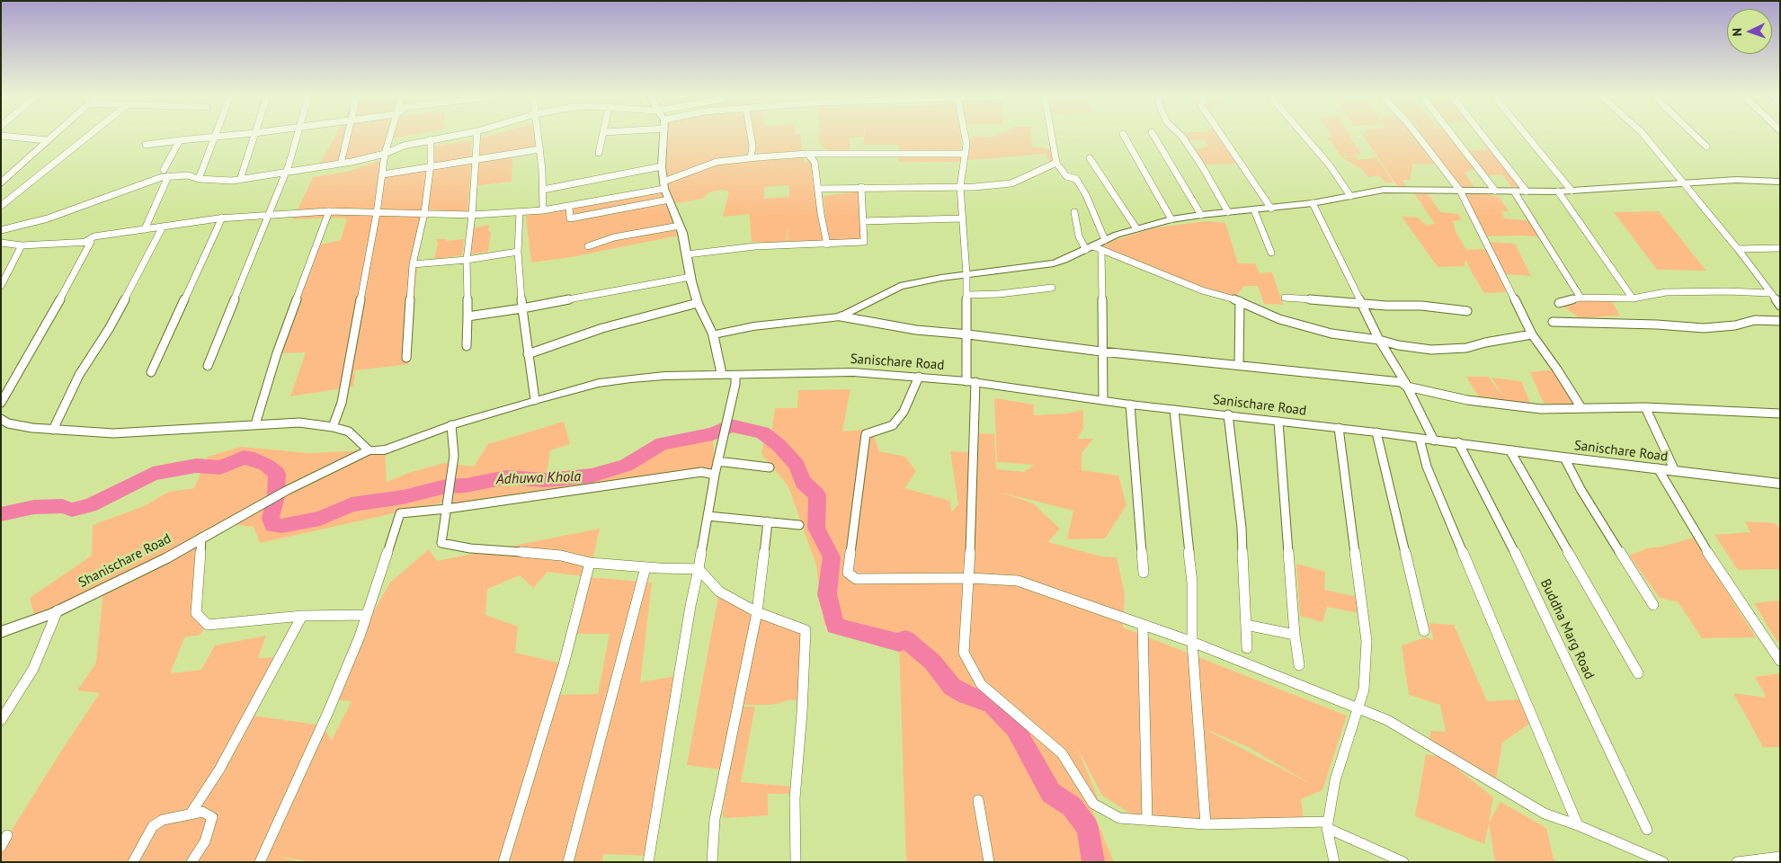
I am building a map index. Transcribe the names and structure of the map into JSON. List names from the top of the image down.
{
  "streets": {
    "street": ["Sanischare Road", "Shanischare Road", "Buddha Marg Road"]
  },
  "crossings": [
    ["Sanischare Road", "Shanischare Road"],
    ["Sanischare Road", "Buddha Marg Road"]
  ],
  "water": ["Adhuwa Khola"],
  "north": "left"
}
